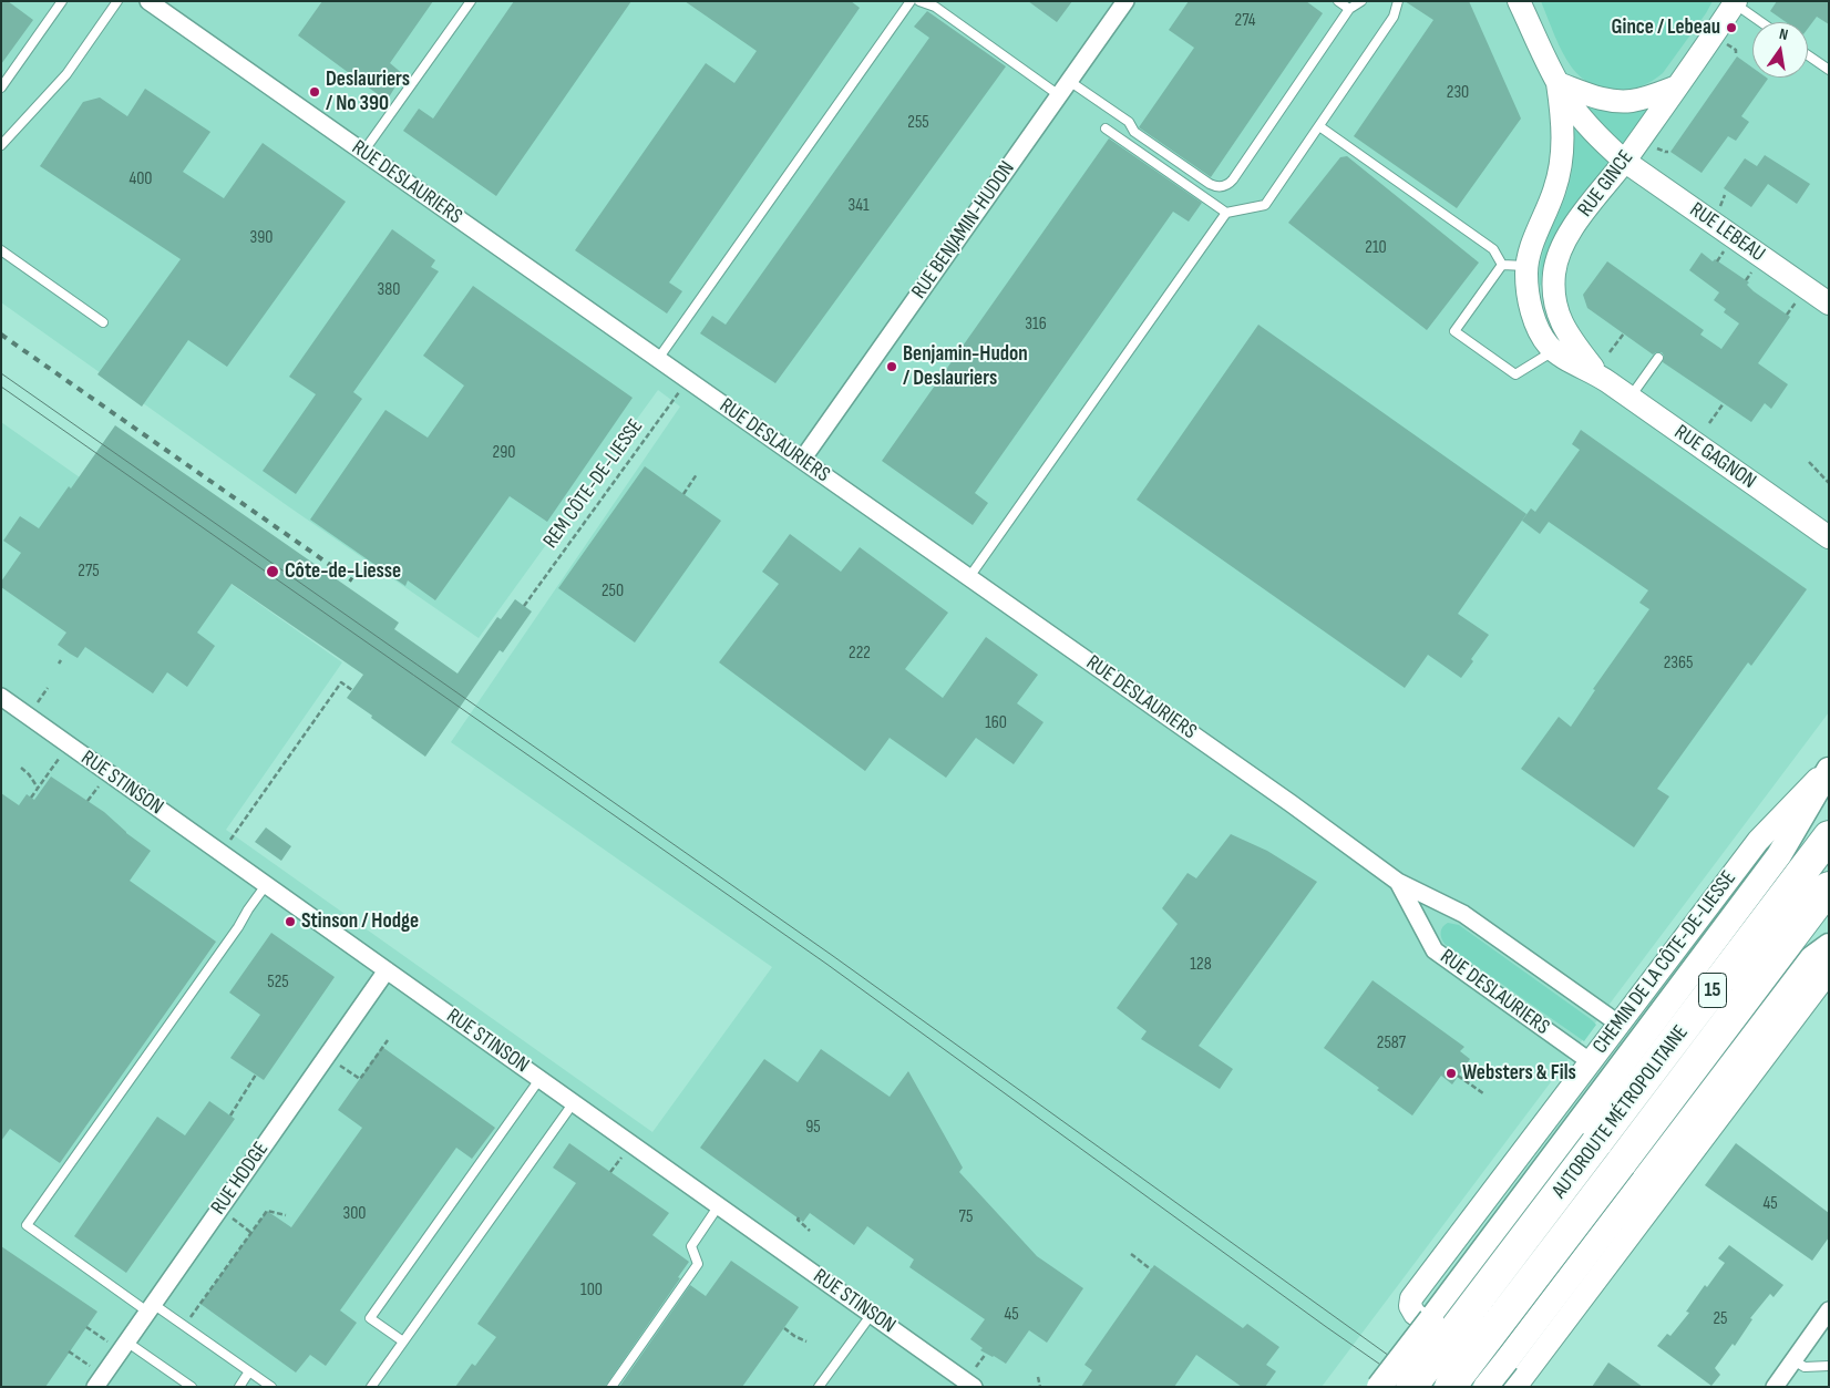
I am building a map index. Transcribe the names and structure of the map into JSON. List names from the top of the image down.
{
  "streets": {
    "highway": ["15", "AUTOROUTE MÉTROPOLITAINE"],
    "main road": ["CHEMIN DE LA CÔTE-DE-LIESSE"],
    "street": [
      "RUE DESLAURIERS",
      "RUE GINCE",
      "RUE BENJAMIN-HUDON",
      "RUE LEBEAU",
      "RUE GAGNON",
      "RUE STINSON",
      "RUE HODGE"
    ],
    "path": ["REM CÔTE-DE-LIESSE"]
  },
  "crossings": [
    ["RUE DESLAURIERS", "RUE BENJAMIN-HUDON"],
    ["RUE DESLAURIERS", "REM CÔTE-DE-LIESSE"],
    ["RUE DESLAURIERS", "CHEMIN DE LA CÔTE-DE-LIESSE"],
    ["RUE GINCE", "RUE LEBEAU"],
    ["RUE GINCE", "RUE GAGNON"],
    ["RUE STINSON", "RUE HODGE"],
    ["CHEMIN DE LA CÔTE-DE-LIESSE", "AUTOROUTE MÉTROPOLITAINE"]
  ],
  "places": [
    "Gince / Lebeau",
    "Deslauriers / No 390",
    "Benjamin-Hudon / Deslauriers",
    "Côte-de-Liesse",
    "Stinson / Hodge",
    "Websters & Fils"
  ],
  "house_numbers": [
    "274",
    "230",
    "255",
    "400",
    "341",
    "390",
    "210",
    "380",
    "316",
    "290",
    "275",
    "250",
    "222",
    "2365",
    "160",
    "128",
    "525",
    "2587",
    "95",
    "45",
    "300",
    "75",
    "100",
    "45",
    "25"
  ],
  "north": "top"
}
